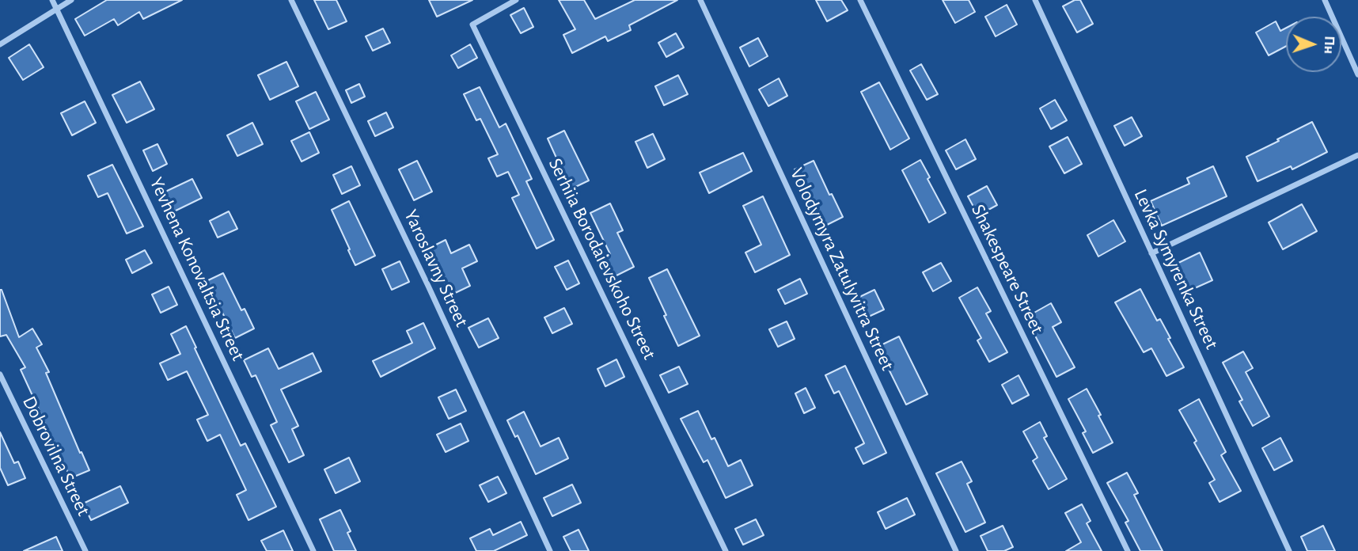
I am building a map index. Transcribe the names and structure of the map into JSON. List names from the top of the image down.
{
  "streets": {
    "street": [
      "Serhiia Borodaievskoho Street",
      "Yaroslavny Street",
      "Yevhena Konovaltsia Street",
      "Volodymyra Zatulyvitra Street",
      "Shakespeare Street",
      "Levka Symyrenka Street",
      "Dobrovilna Street"
    ]
  },
  "north": "right"
}
